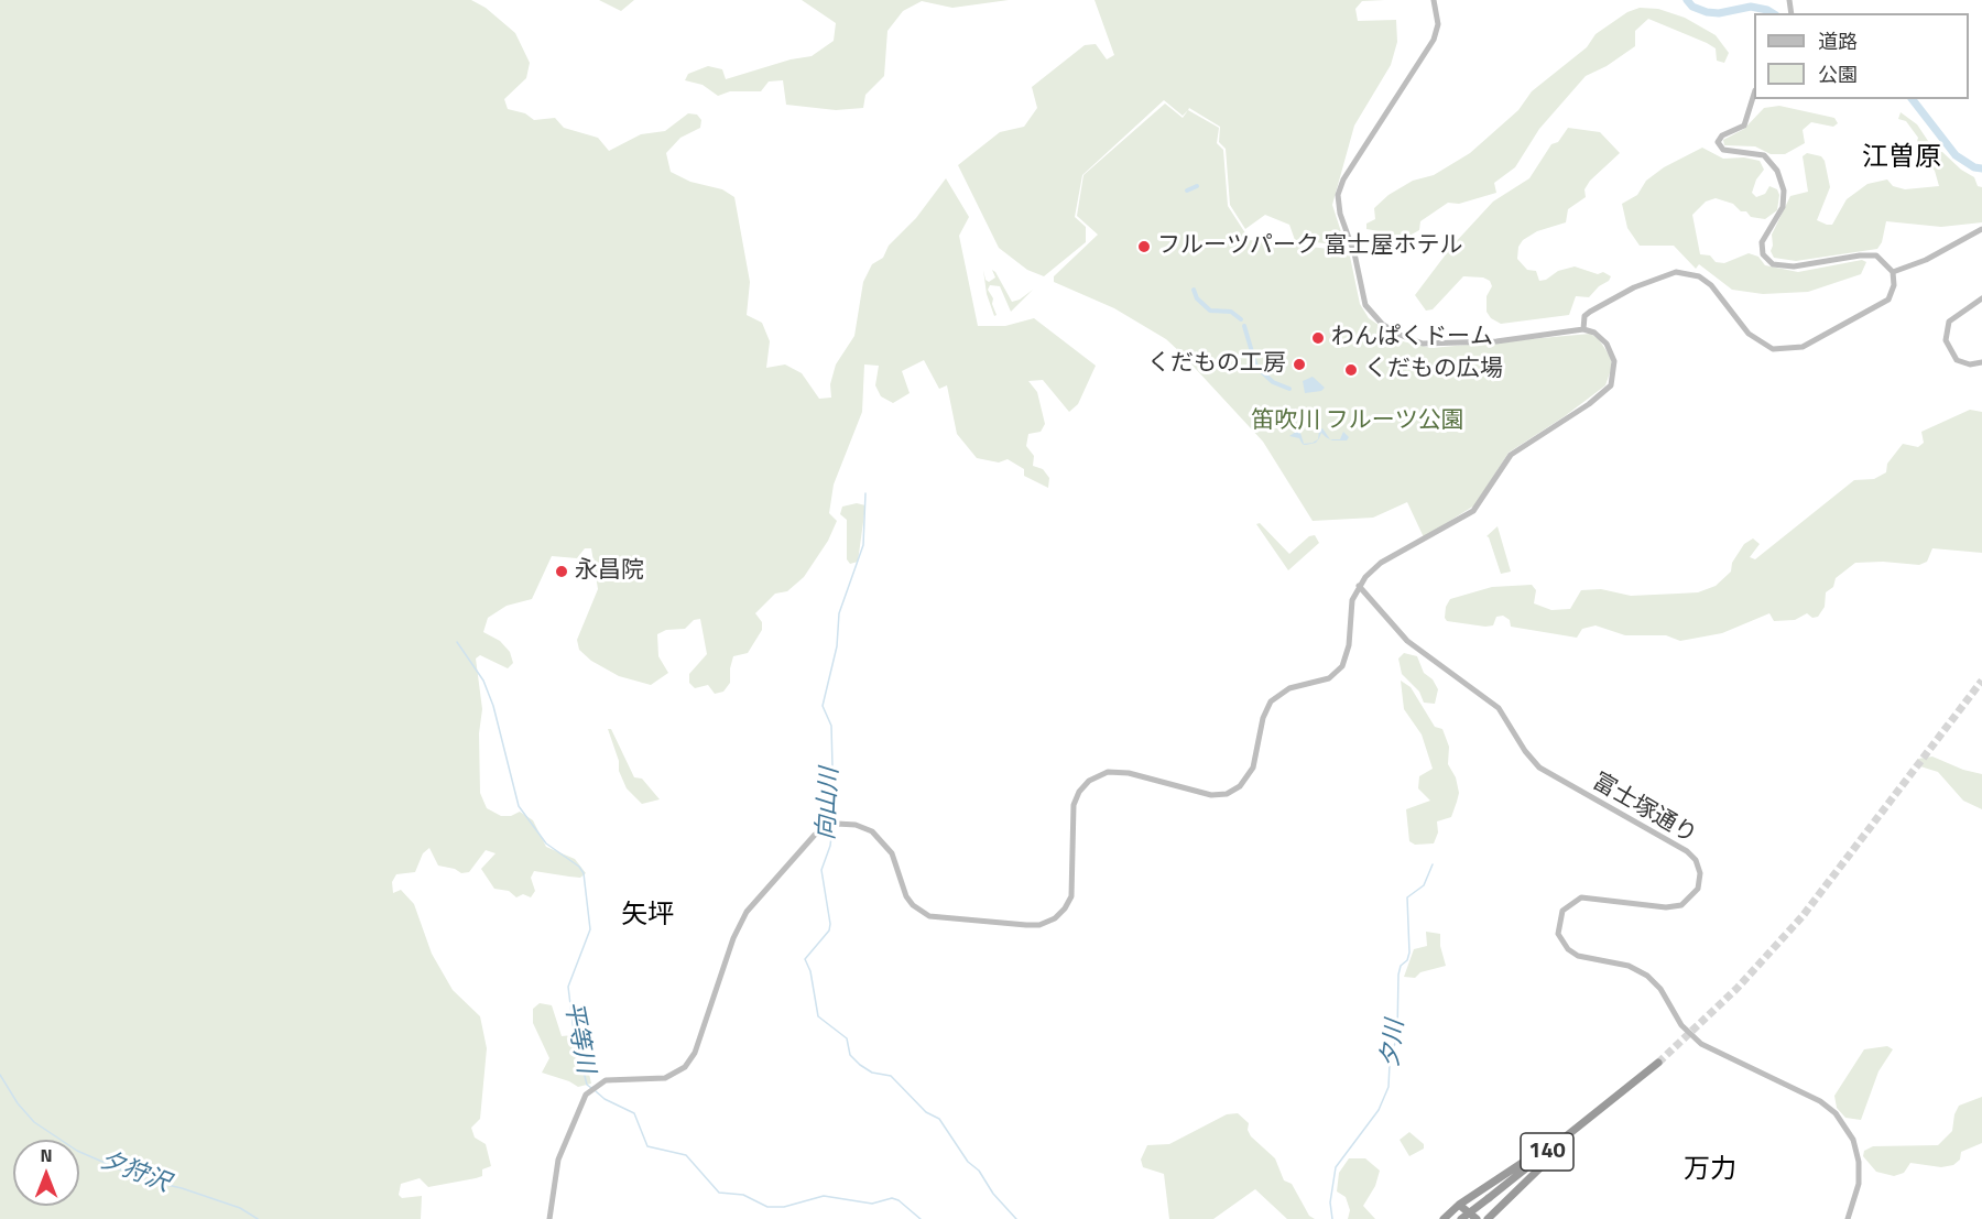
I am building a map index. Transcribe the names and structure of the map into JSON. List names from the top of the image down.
{
  "streets": {
    "highway": ["140"],
    "street": ["富士塚通り"]
  },
  "districts": ["江曽原", "矢坪", "万力"],
  "water": [
    "向山川",
    "平等川",
    "夕川",
    "夕狩沢"
  ],
  "parks": ["笛吹川 フルーツ公園"],
  "places": [
    "フルーツパーク 富士屋ホテル",
    "わんぱくドーム",
    "くだもの工房",
    "くだもの広場",
    "永昌院"
  ],
  "legend": ["道路", "公園"],
  "north": "top"
}
